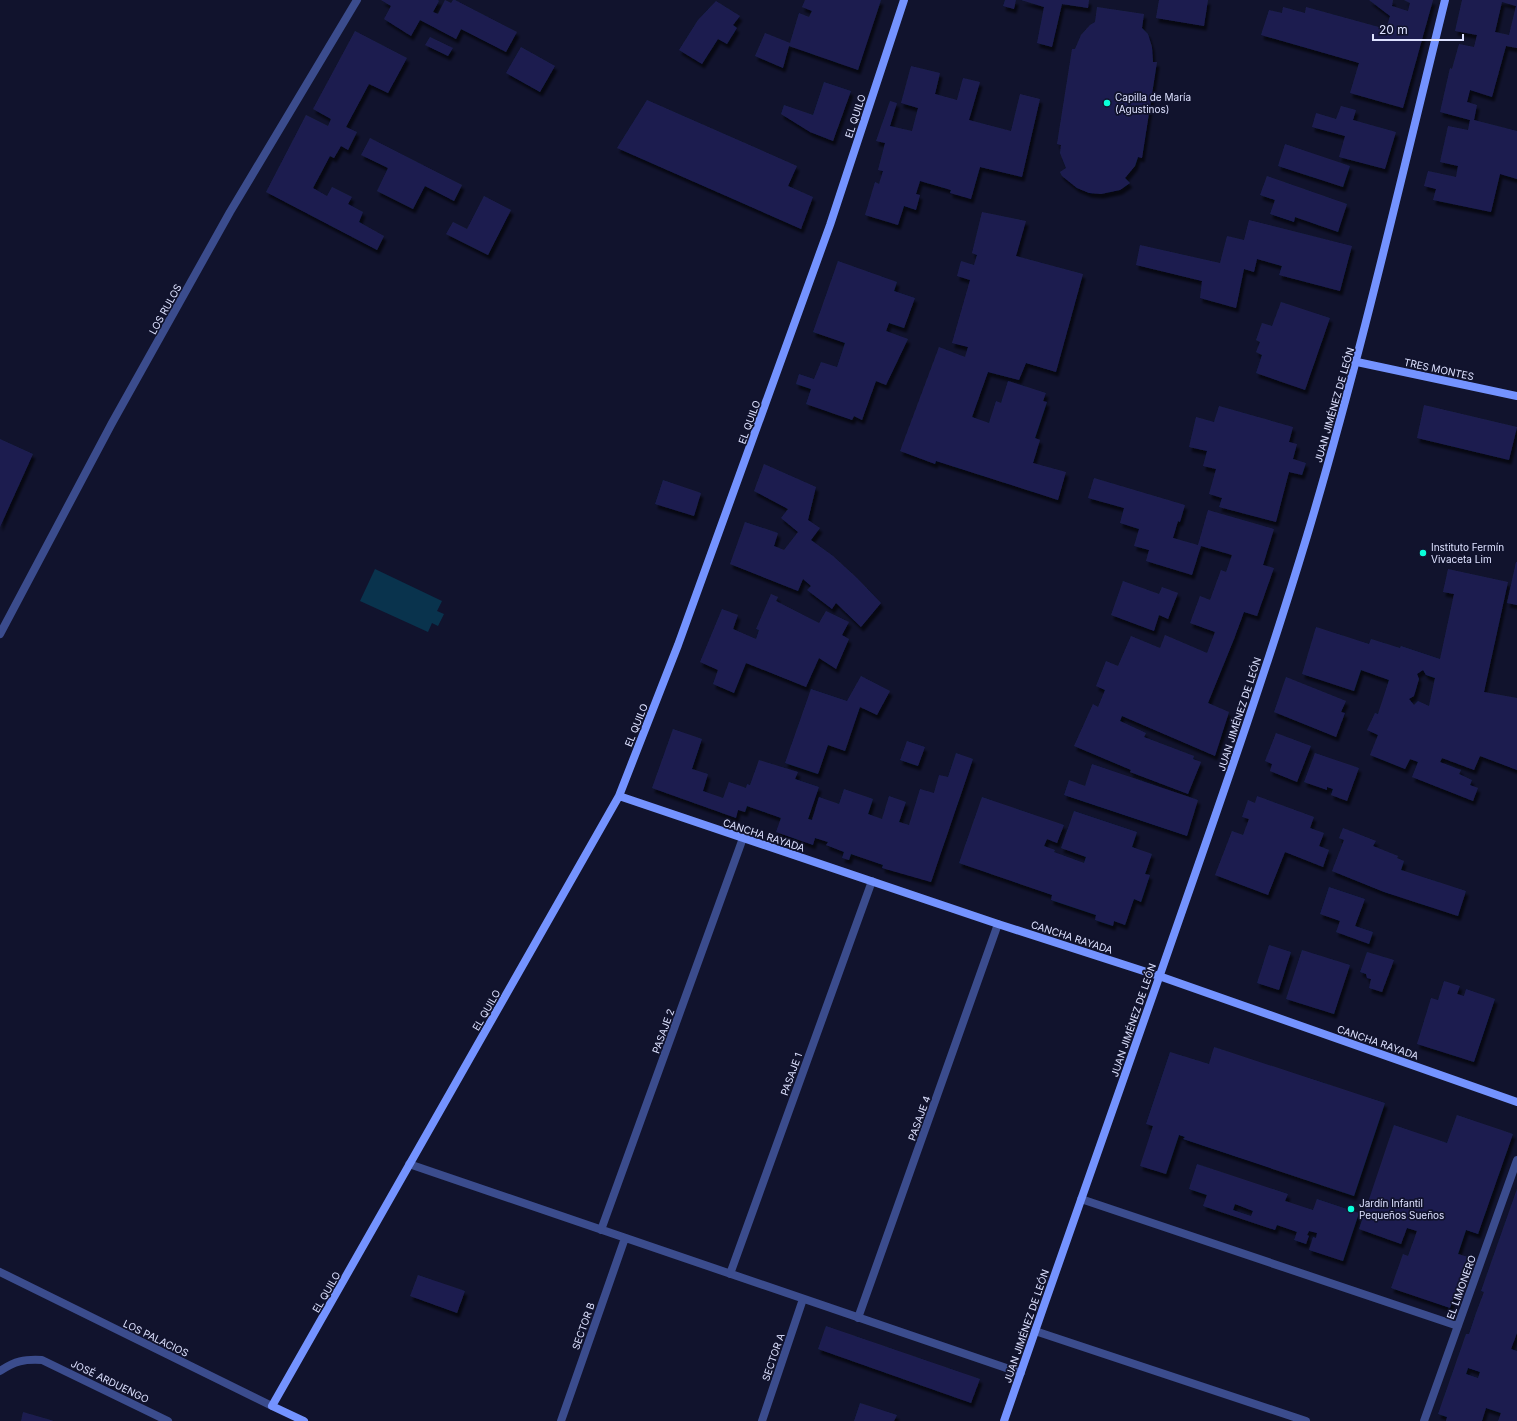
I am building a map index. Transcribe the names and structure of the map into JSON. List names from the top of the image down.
{
  "streets": {
    "street": [
      "EL QUILO",
      "LOS RULOS",
      "TRES MONTES",
      "JUAN JIMÉNEZ DE LEÓN",
      "CANCHA RAYADA",
      "PASAJE 2",
      "PASAJE 1",
      "PASAJE 4",
      "EL LIMONERO",
      "SECTOR B",
      "LOS PALACIOS",
      "SECTOR A",
      "JOSÉ ARDUENGO"
    ]
  },
  "crossings": [
    ["EL QUILO", "CANCHA RAYADA"],
    ["EL QUILO", "LOS PALACIOS"],
    ["TRES MONTES", "JUAN JIMÉNEZ DE LEÓN"],
    ["JUAN JIMÉNEZ DE LEÓN", "CANCHA RAYADA"],
    ["CANCHA RAYADA", "PASAJE 2"],
    ["CANCHA RAYADA", "PASAJE 1"],
    ["CANCHA RAYADA", "PASAJE 4"]
  ],
  "places": ["Capilla de María (Agustinos)", "Instituto Fermín Vivaceta Lim", "Jardín Infantil Pequeños Sueños"],
  "scale_bar": "20 m"
}
